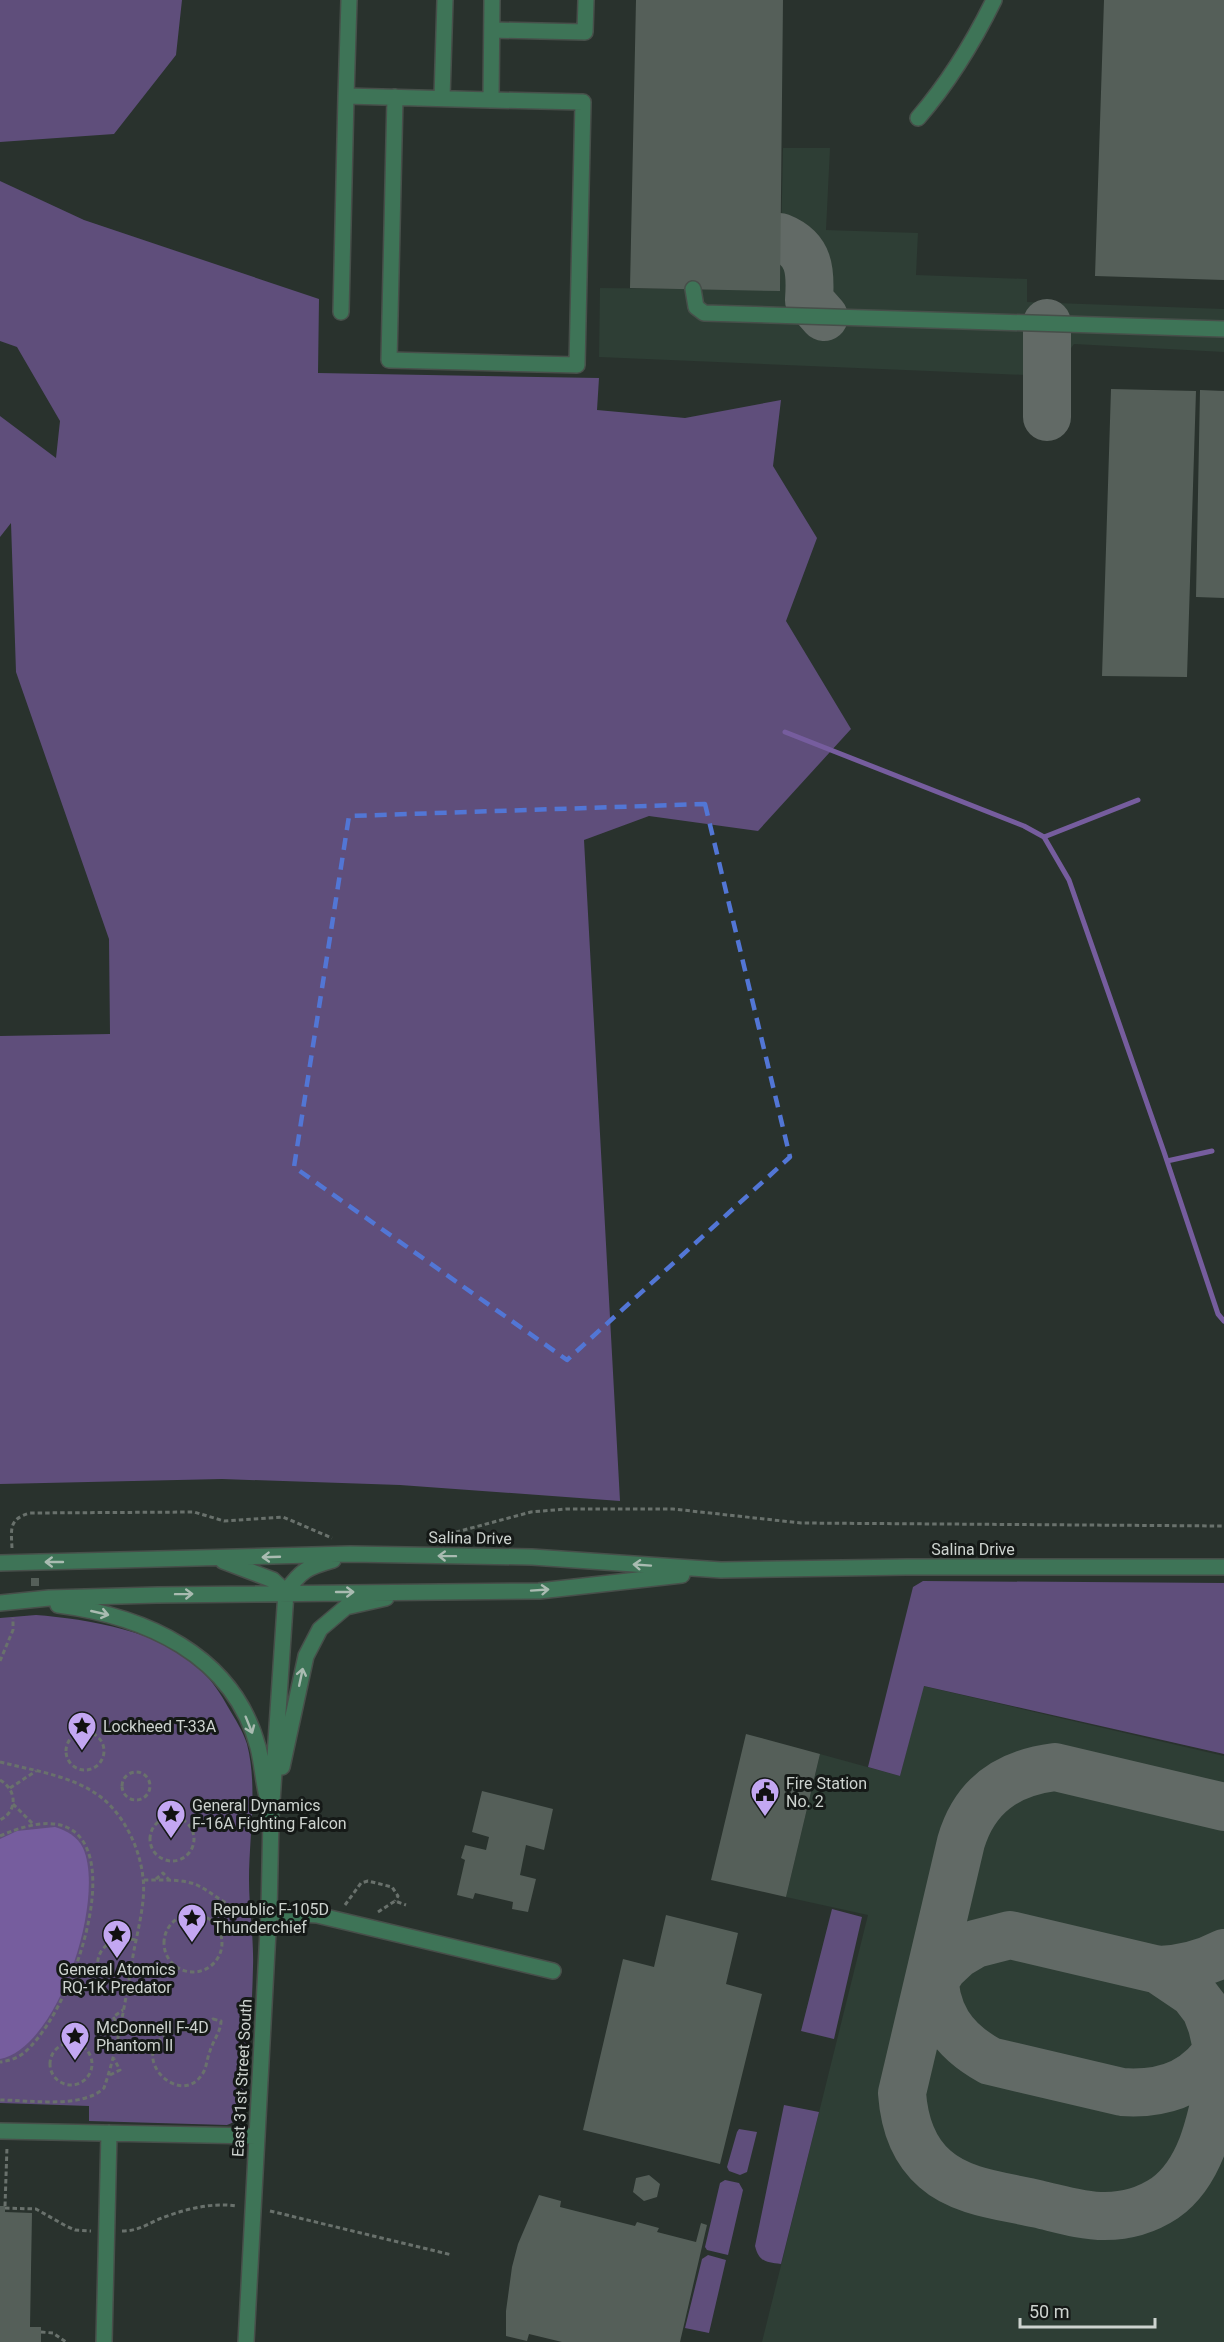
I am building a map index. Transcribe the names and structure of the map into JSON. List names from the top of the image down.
{
  "streets": {
    "street": ["Salina Drive", "East 31st Street South"]
  },
  "crossings": [
    ["Salina Drive", "East 31st Street South"]
  ],
  "places": {
    "place": [
      "Lockheed T-33A",
      "General Dynamics F-16A Fighting Falcon",
      "Republic F-105D Thunderchief",
      "General Atomics RQ-1K Predator",
      "McDonnell F-4D Phantom II"
    ],
    "public building": ["Fire Station No. 2"]
  },
  "scale_bar": "50 m"
}
